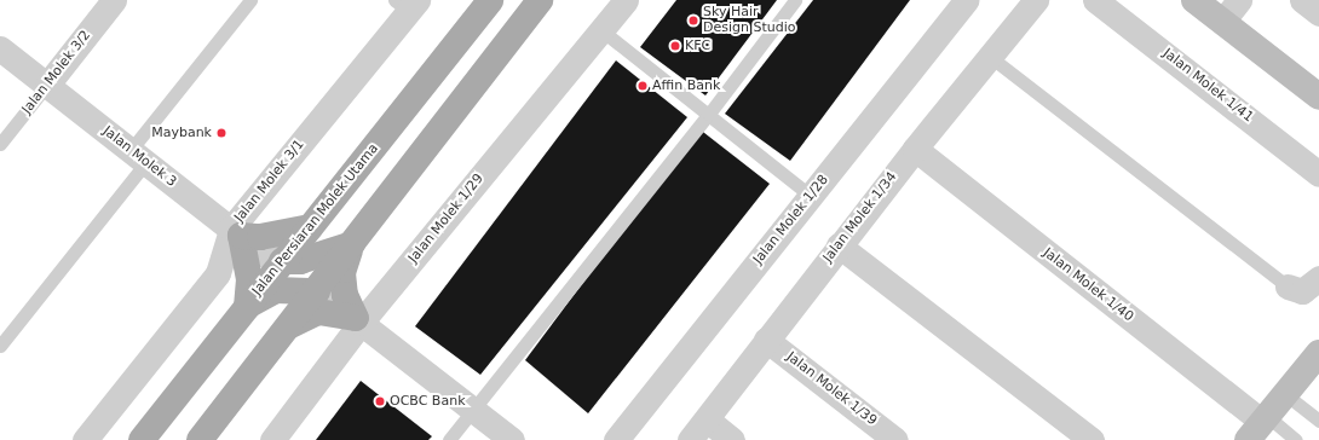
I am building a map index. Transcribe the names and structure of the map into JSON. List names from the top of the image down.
{
  "streets": {
    "main road": ["Jalan Persiaran Molek Utama"],
    "street": [
      "Jalan Molek 3/2",
      "Jalan Molek 1/41",
      "Jalan Molek 3",
      "Jalan Molek 3/1",
      "Jalan Molek 1/34",
      "Jalan Molek 1/29",
      "Jalan Molek 1/28",
      "Jalan Molek 1/40",
      "Jalan Molek 1/39"
    ]
  },
  "crossings": [
    ["Jalan Molek 3/2", "Jalan Molek 3"],
    ["Jalan Molek 3", "Jalan Molek 3/1"],
    ["Jalan Molek 3", "Jalan Persiaran Molek Utama"],
    ["Jalan Molek 1/34", "Jalan Molek 1/40"],
    ["Jalan Molek 1/34", "Jalan Molek 1/39"]
  ],
  "places": [
    "Sky Hair Design Studio",
    "KFC",
    "Affin Bank",
    "Maybank",
    "OCBC Bank"
  ]
}
